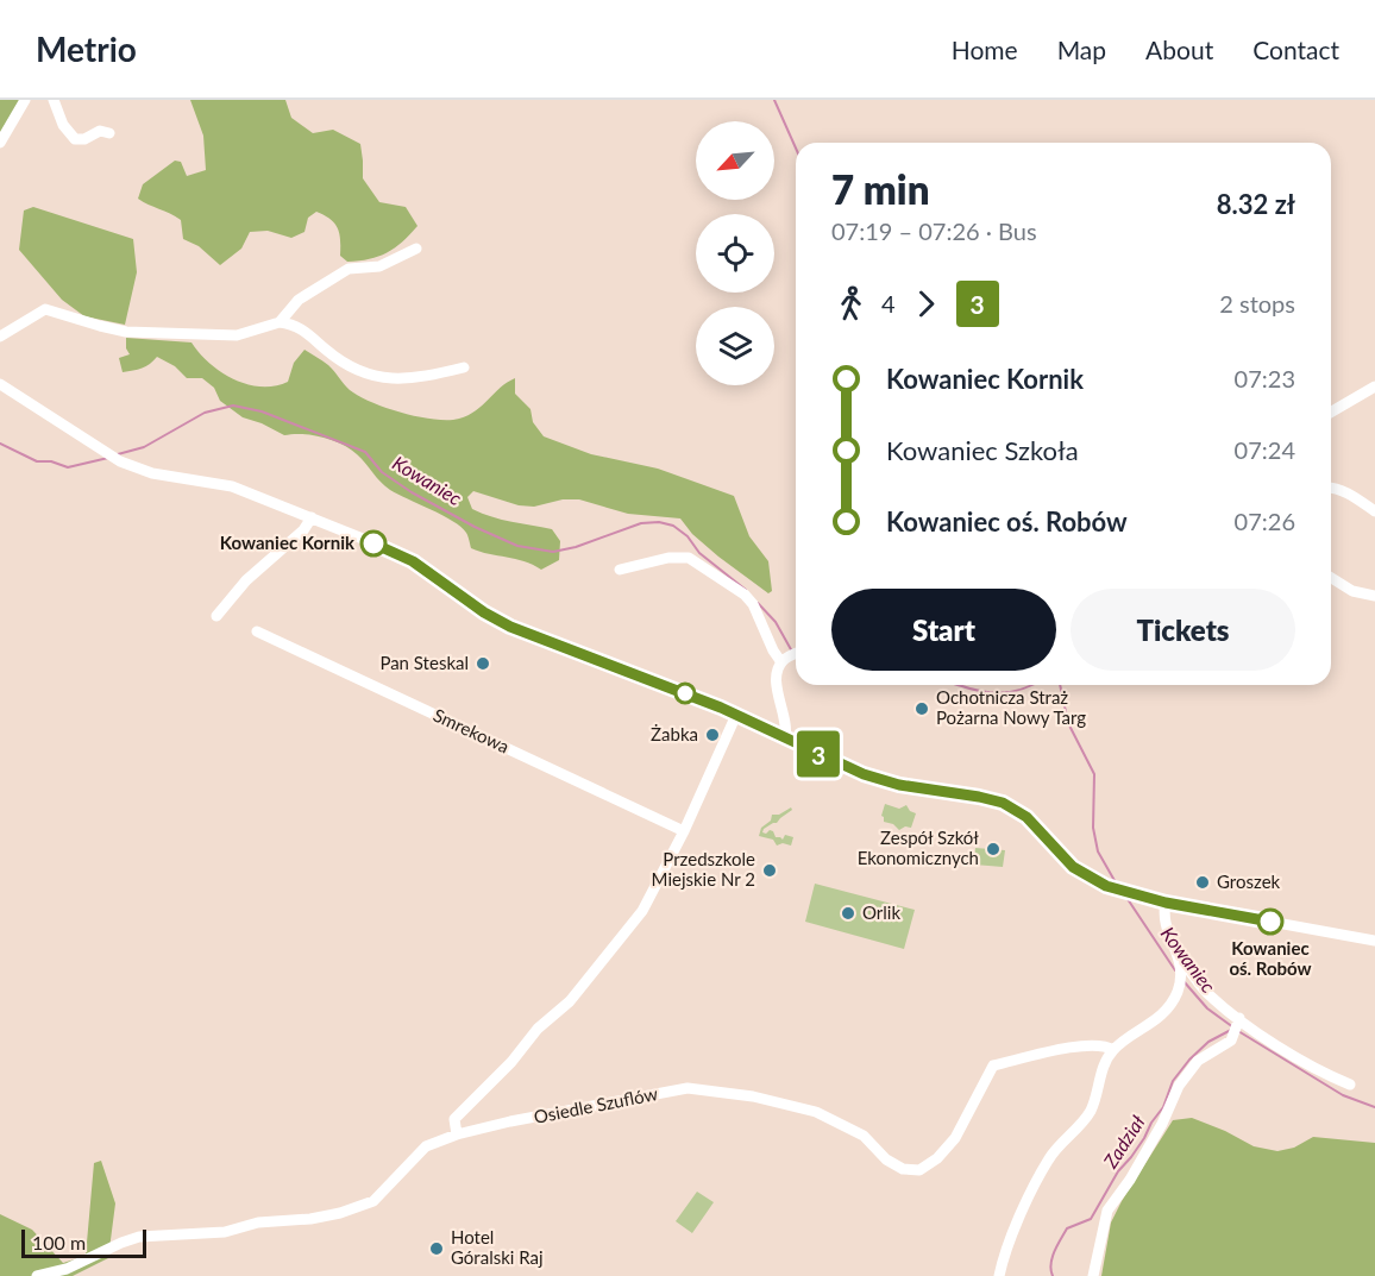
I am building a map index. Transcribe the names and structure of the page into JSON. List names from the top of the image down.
{
  "streets": {
    "street": ["Smrekowa", "Osiedle Szuflów"]
  },
  "water": ["Kowaniec", "Zadział"],
  "places": [
    "Kowaniec Kornik",
    "Pan Steskal",
    "Ochotnicza Straż Pożarna Nowy Targ",
    "Żabka",
    "Zespół Szkół Ekonomicznych",
    "Przedszkole Miejskie Nr 2",
    "Groszek",
    "Orlik",
    "Kowaniec oś. Robów",
    "Hotel Góralski Raj"
  ],
  "lines": ["bus line 3"],
  "scale_bar": "100 m",
  "north": "bottom left",
  "page": {
    "header": "Metrio",
    "nav": [
      "Home",
      "Map",
      "About",
      "Contact"
    ],
    "on_map": "3",
    "heading": ["7 min", "07:19 – 07:26 · Bus", "8.32 zł"],
    "legs": ["4", "3", "2 stops"],
    "list": [
      {
        "name": "Kowaniec Kornik",
        "value": "07:23"
      },
      {
        "name": "Kowaniec Szkoła",
        "value": "07:24"
      },
      {
        "name": "Kowaniec oś. Robów",
        "value": "07:26"
      }
    ],
    "buttons": ["Start", "Tickets"],
    "scale": "100 m"
  }
}
